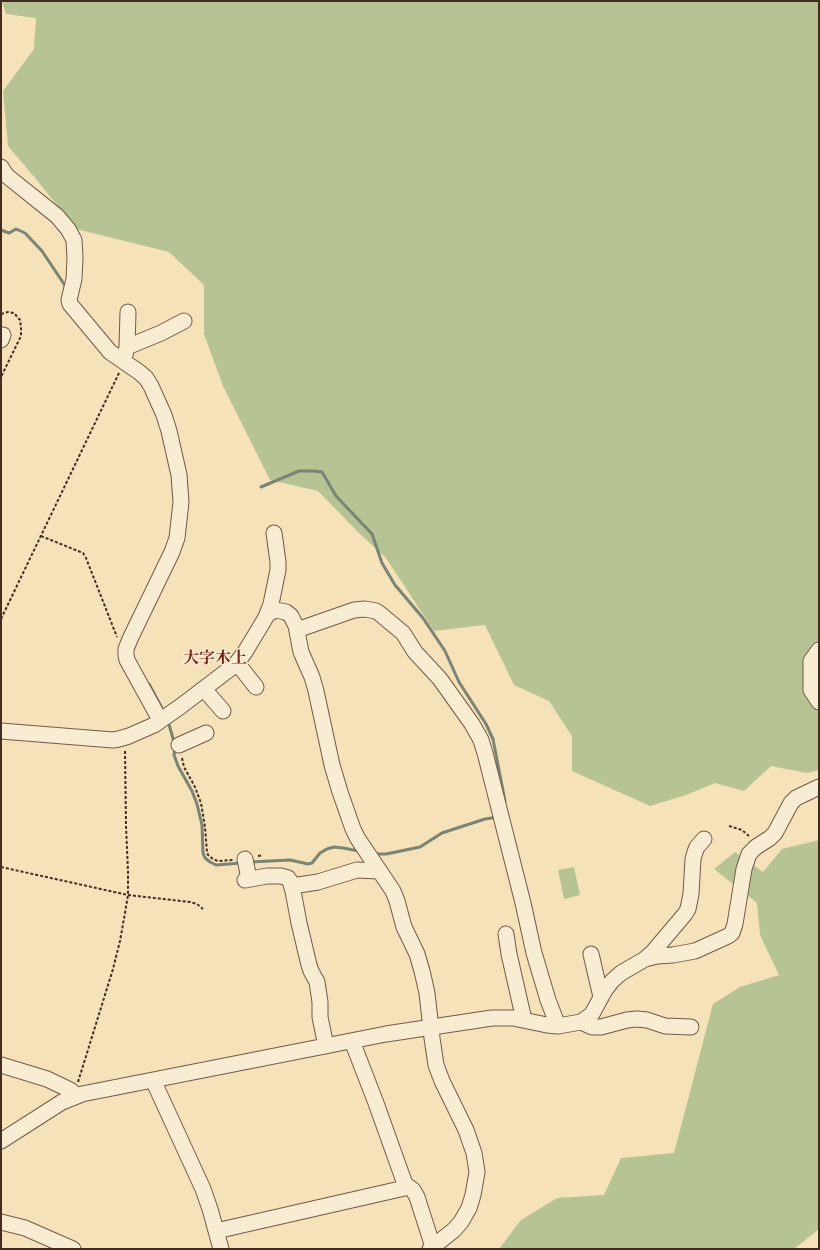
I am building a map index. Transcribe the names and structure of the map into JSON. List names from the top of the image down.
{
  "districts": ["大字木上"]
}
